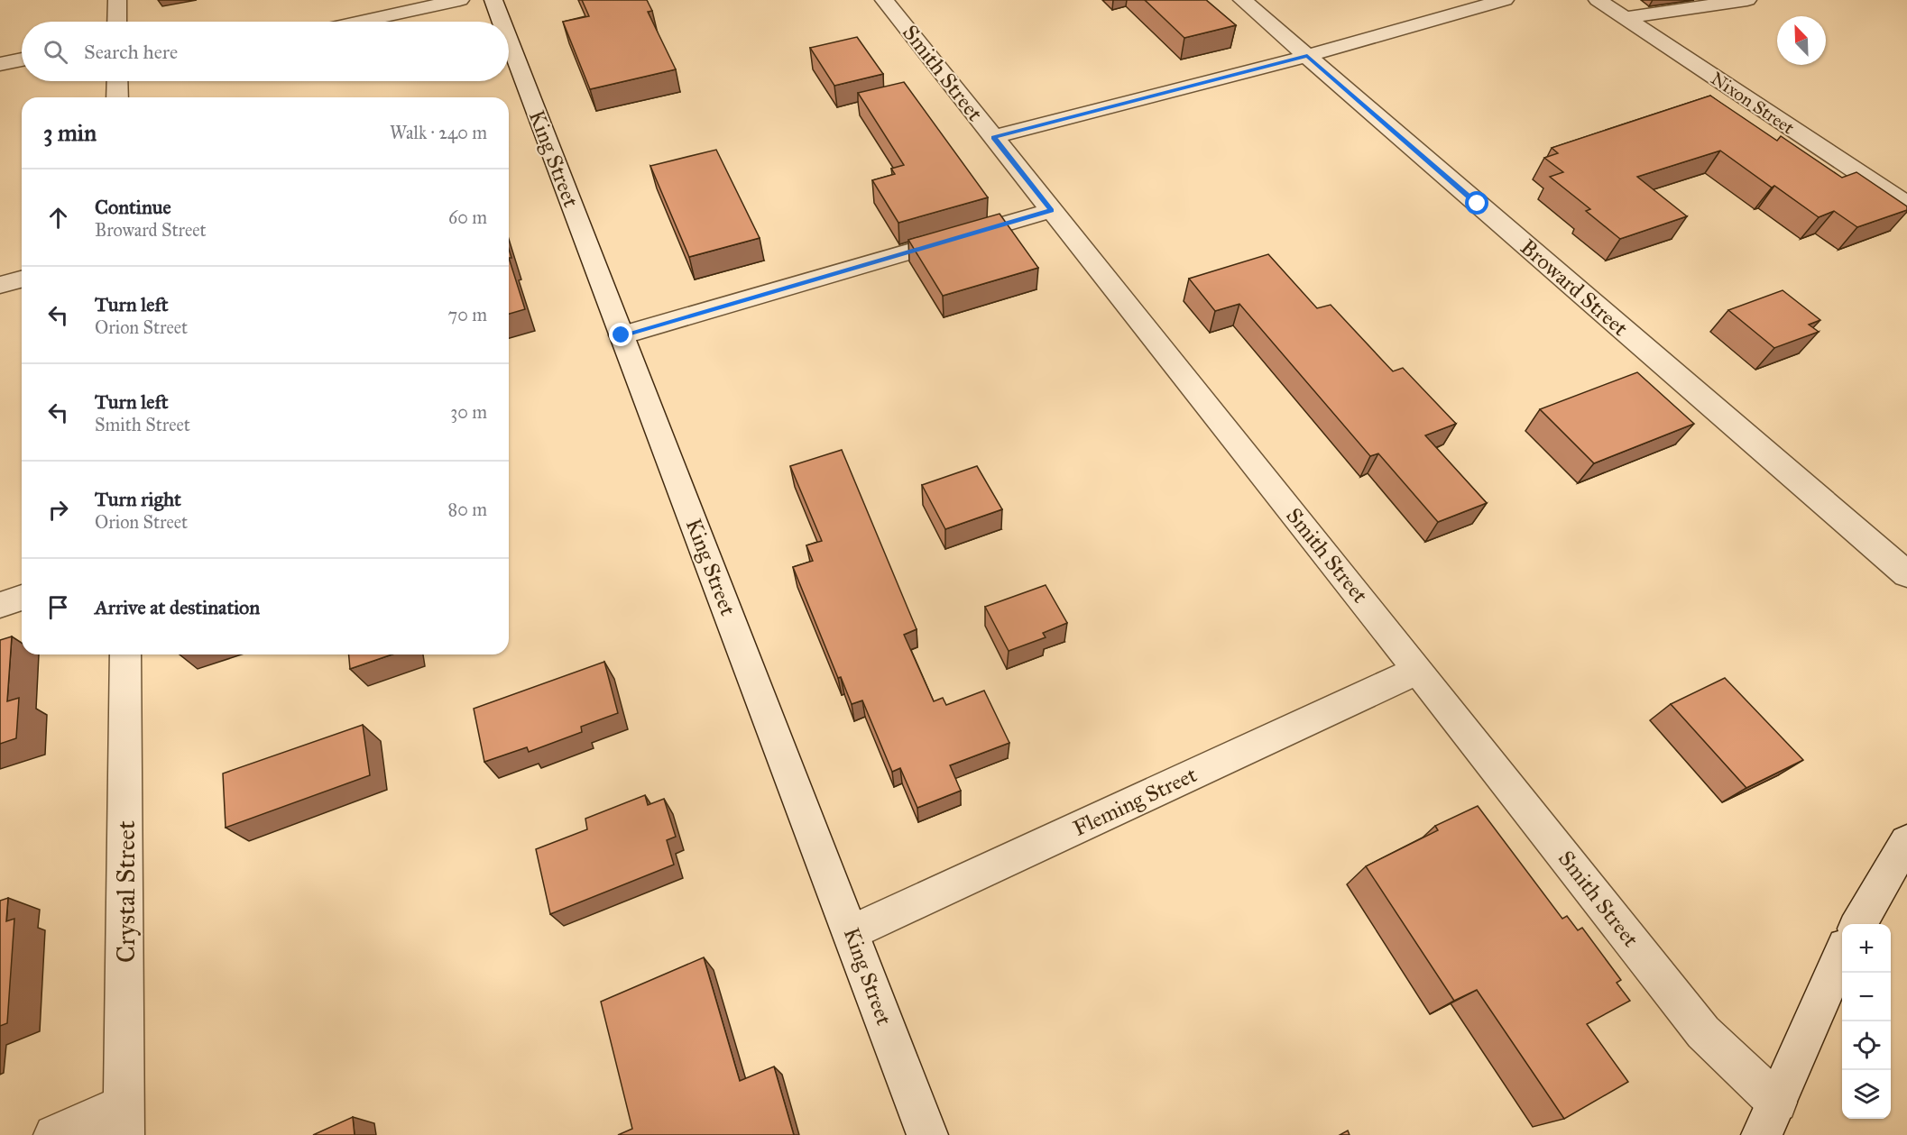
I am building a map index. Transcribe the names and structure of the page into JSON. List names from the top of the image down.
{
  "streets": {
    "street": [
      "Smith Street",
      "Nixon Street",
      "King Street",
      "Broward Street",
      "Fleming Street",
      "Crystal Street"
    ]
  },
  "crossings": [
    ["Smith Street", "Fleming Street"],
    ["King Street", "Fleming Street"]
  ],
  "north": "top left",
  "page": {
    "search": "Search here",
    "heading": ["3 min", "Walk · 240 m"],
    "list": [
      ["Continue", "Broward Street", "60 m"],
      ["Turn left", "Orion Street", "70 m"],
      ["Turn left", "Smith Street", "30 m"],
      ["Turn right", "Orion Street", "80 m"],
      "Arrive at destination"
    ],
    "map_buttons": ["+", "−"]
  }
}
